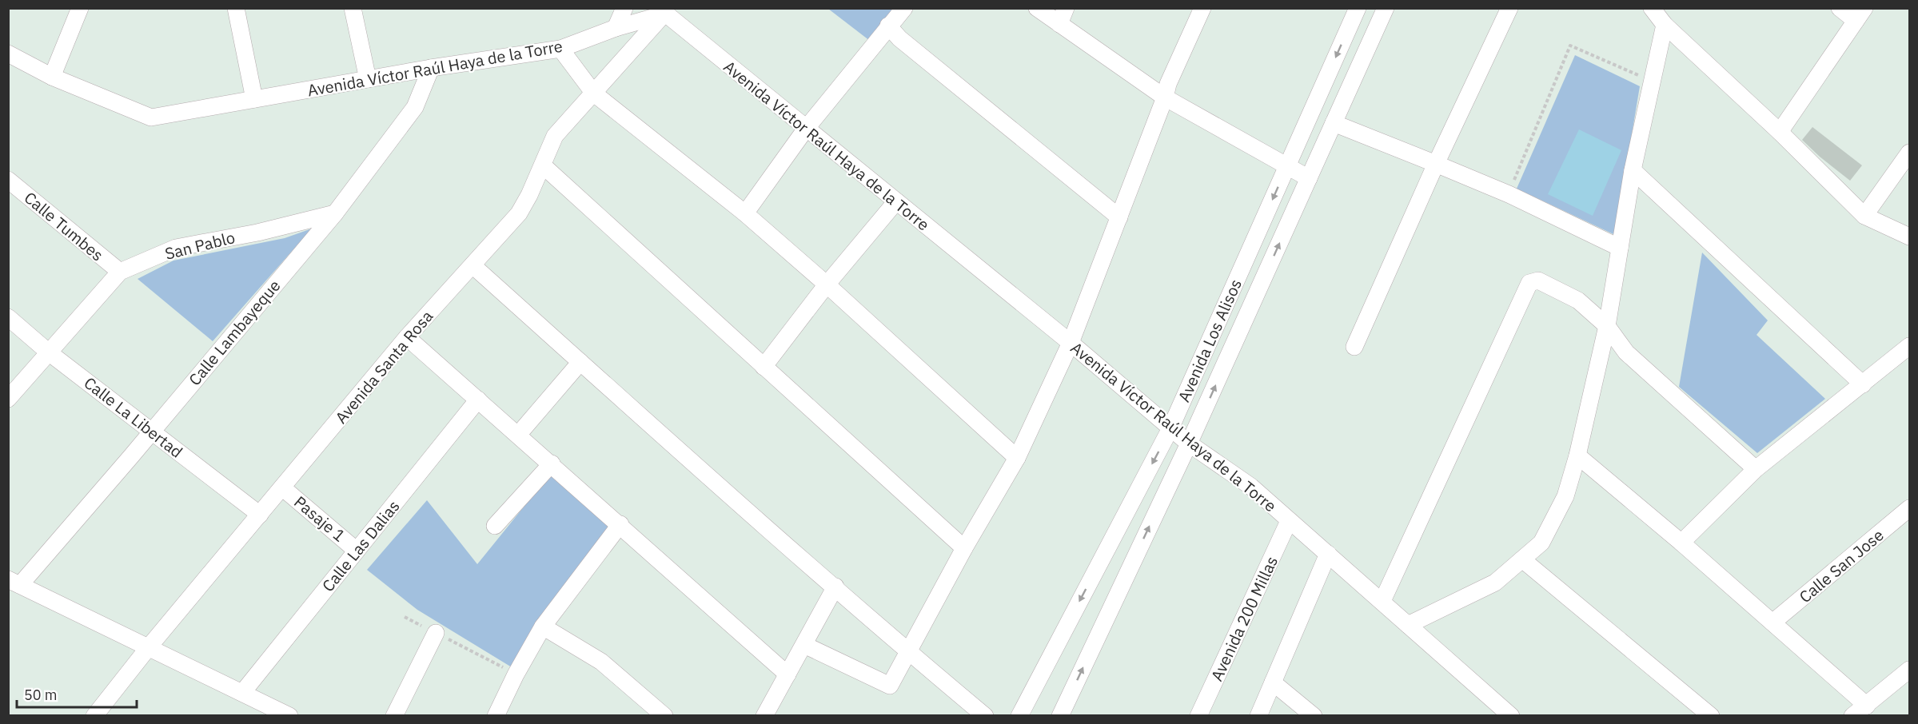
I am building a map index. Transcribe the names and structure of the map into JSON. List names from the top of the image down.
{
  "streets": {
    "street": [
      "Avenida Víctor Raúl Haya de la Torre",
      "Calle Tumbes",
      "San Pablo",
      "Calle Lambayeque",
      "Avenida Los Alisos",
      "Avenida Santa Rosa",
      "Calle La Libertad",
      "Pasaje 1",
      "Calle Las Dalias",
      "Calle San Jose",
      "Avenida 200 Millas"
    ]
  },
  "crossings": [
    ["Avenida Víctor Raúl Haya de la Torre", "Calle Lambayeque"],
    ["Avenida Víctor Raúl Haya de la Torre", "Avenida Los Alisos"],
    ["Avenida Víctor Raúl Haya de la Torre", "Avenida Santa Rosa"],
    ["Avenida Víctor Raúl Haya de la Torre", "Avenida 200 Millas"],
    ["Calle Tumbes", "San Pablo"],
    ["San Pablo", "Calle Lambayeque"],
    ["San Pablo", "Calle La Libertad"],
    ["Calle Lambayeque", "Calle La Libertad"],
    ["Avenida Santa Rosa", "Calle La Libertad"],
    ["Avenida Santa Rosa", "Pasaje 1"],
    ["Pasaje 1", "Calle Las Dalias"]
  ],
  "scale_bar": "50 m"
}
